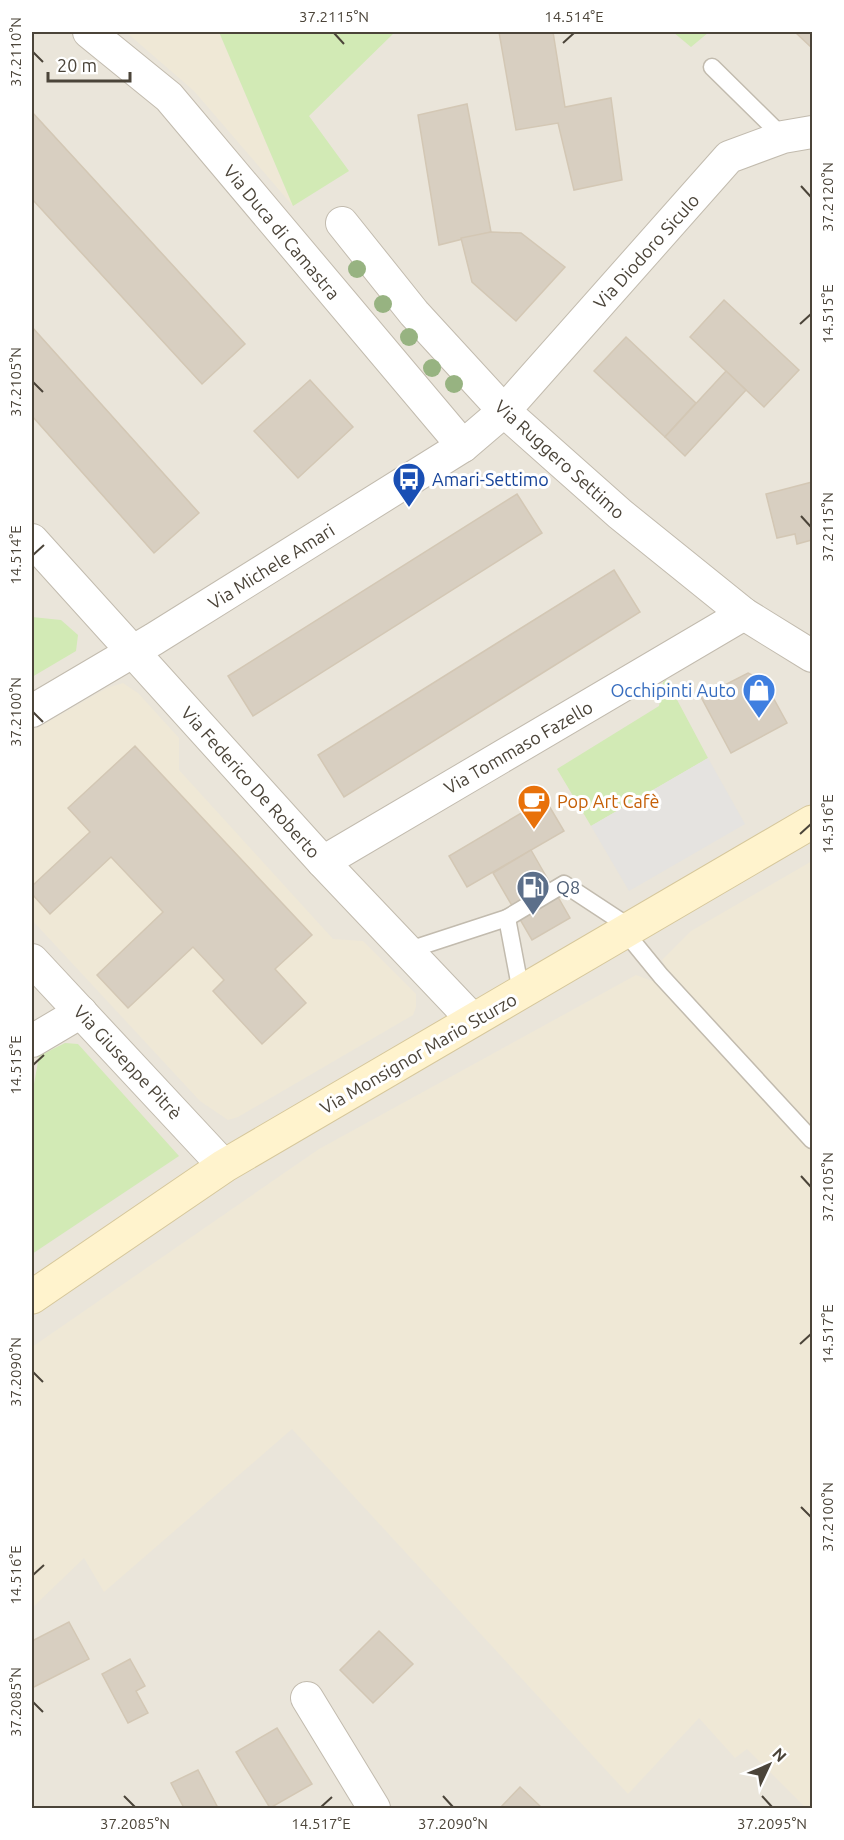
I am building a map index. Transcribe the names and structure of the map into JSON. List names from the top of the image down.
{
  "streets": {
    "main road": ["Via Monsignor Mario Sturzo"],
    "street": [
      "Via Duca di Camastra",
      "Via Diodoro Siculo",
      "Via Ruggero Settimo",
      "Via Michele Amari",
      "Via Tommaso Fazello",
      "Via Federico De Roberto",
      "Via Giuseppe Pitrè"
    ]
  },
  "crossings": [
    ["Via Duca di Camastra", "Via Michele Amari"],
    ["Via Diodoro Siculo", "Via Ruggero Settimo"],
    ["Via Diodoro Siculo", "Via Michele Amari"],
    ["Via Ruggero Settimo", "Via Michele Amari"],
    ["Via Ruggero Settimo", "Via Tommaso Fazello"],
    ["Via Michele Amari", "Via Federico De Roberto"],
    ["Via Tommaso Fazello", "Via Federico De Roberto"],
    ["Via Federico De Roberto", "Via Monsignor Mario Sturzo"],
    ["Via Monsignor Mario Sturzo", "Via Giuseppe Pitrè"]
  ],
  "places": {
    "bus stop": ["Amari-Settimo"],
    "shop": ["Occhipinti Auto"],
    "cafe": ["Pop Art Cafè"],
    "fuel station": ["Q8"]
  },
  "scale_bar": "20 m",
  "north": "top right",
  "coordinates": [
    "37.2115°N",
    "14.514°E",
    "37.2110°N",
    "37.2120°N",
    "14.515°E",
    "37.2105°N",
    "37.2100°N",
    "14.516°E",
    "14.517°E",
    "37.2090°N",
    "37.2085°N",
    "37.2095°N"
  ]
}
